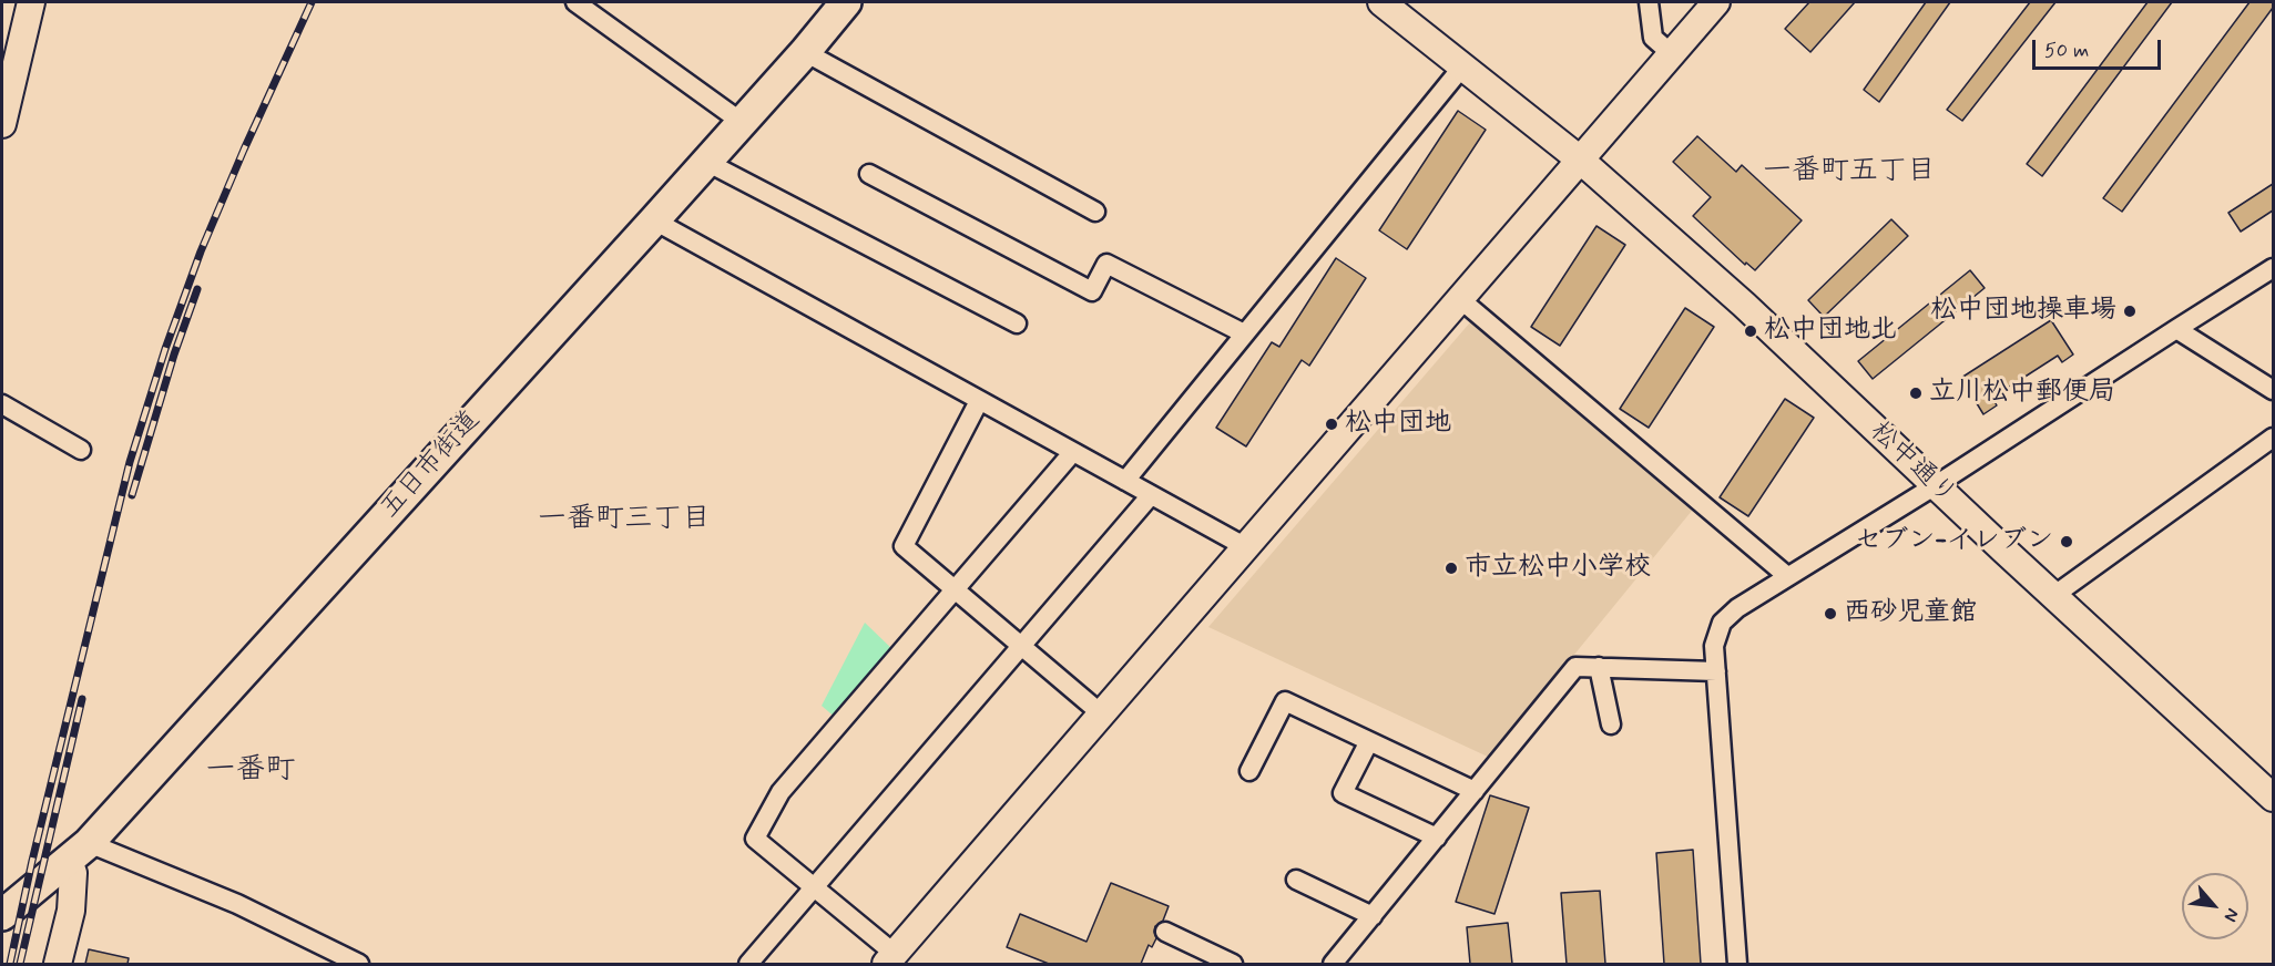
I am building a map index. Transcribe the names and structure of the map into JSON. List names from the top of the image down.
{
  "streets": {
    "main road": ["五日市街道"],
    "street": ["松中通り"]
  },
  "districts": ["一番町五丁目", "一番町三丁目", "一番町"],
  "places": [
    "松中団地操車場",
    "松中団地北",
    "立川松中郵便局",
    "松中団地",
    "セブン-イレブン",
    "市立松中小学校",
    "西砂児童館"
  ],
  "scale_bar": "50 m",
  "north": "bottom right"
}
